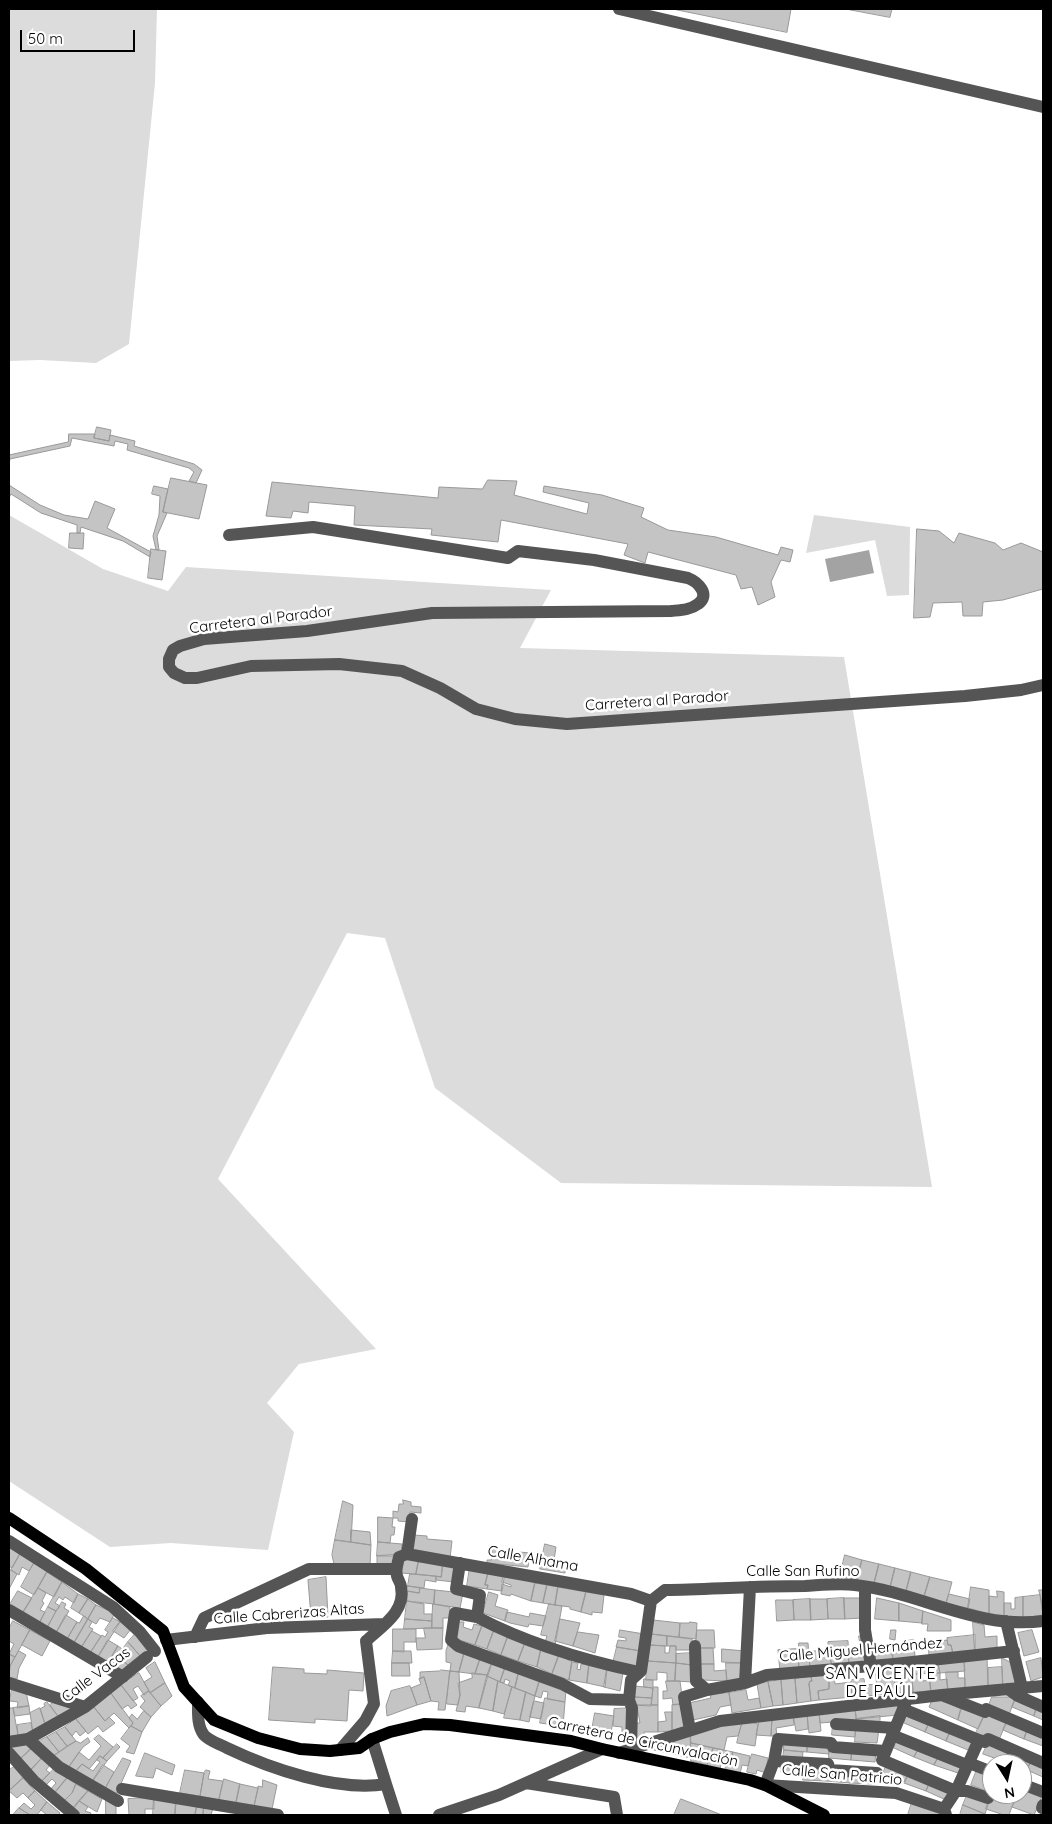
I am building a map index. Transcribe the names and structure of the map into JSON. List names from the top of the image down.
{
  "streets": {
    "main road": ["Carretera de Circunvalación"],
    "street": [
      "Carretera al Parador",
      "Calle Alhama",
      "Calle San Rufino",
      "Calle Cabrerizas Altas",
      "Calle Miguel Hernández",
      "Calle Vacas",
      "Calle San Patricio"
    ]
  },
  "crossings": [
    ["Calle Alhama", "Calle San Rufino"],
    ["Calle Cabrerizas Altas", "Carretera de Circunvalación"],
    ["Carretera de Circunvalación", "Calle San Patricio"]
  ],
  "districts": ["SAN VICENTE DE PAÚL"],
  "scale_bar": "50 m",
  "north": "bottom"
}
